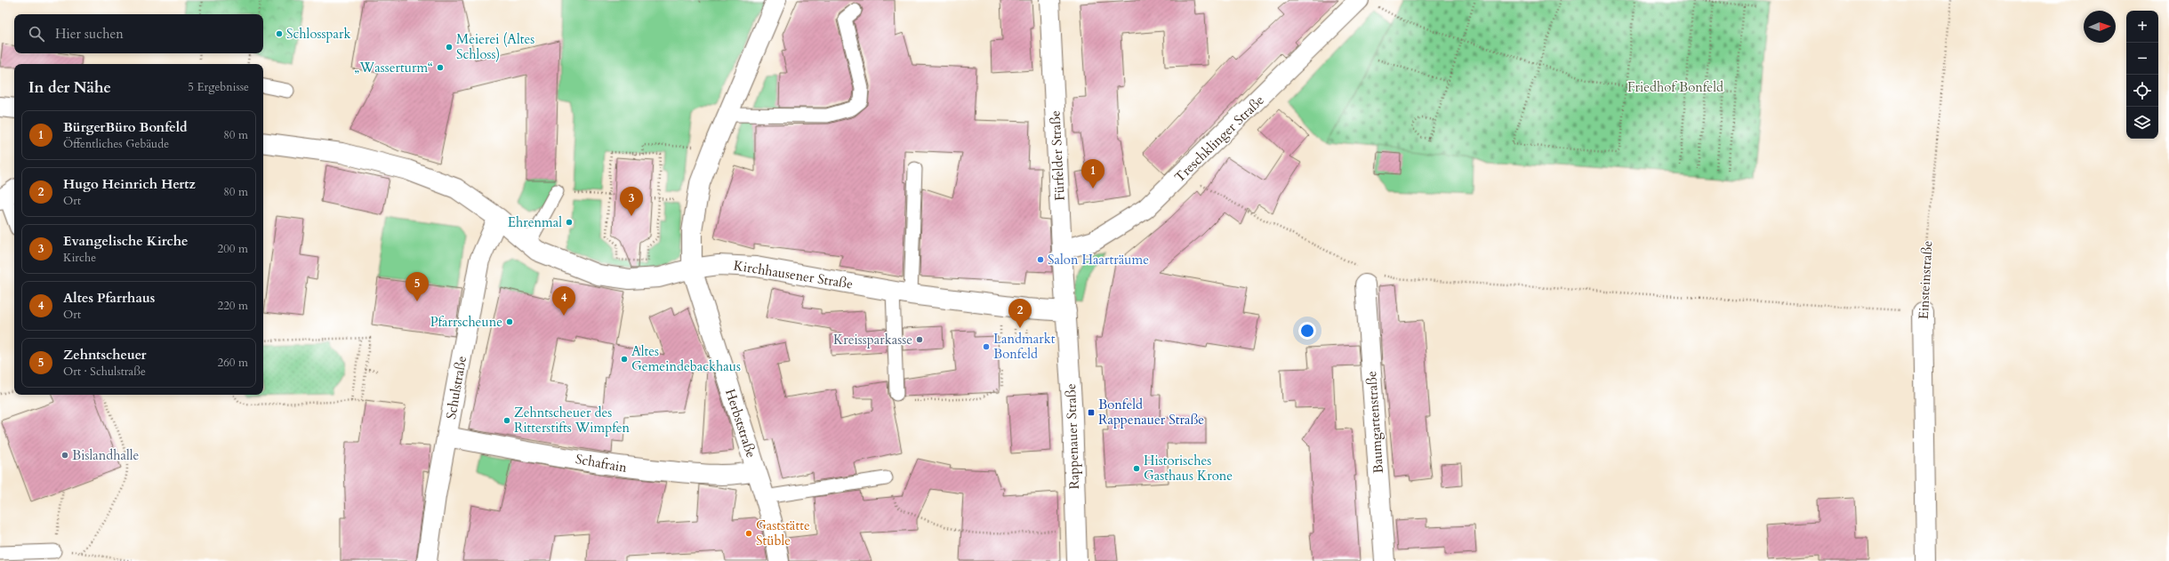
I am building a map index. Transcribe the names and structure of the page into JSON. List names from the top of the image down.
{
  "streets": {
    "street": [
      "Treschklinger Straße",
      "Fürfelder Straße",
      "Kirchhausener Straße",
      "Einsteinstraße",
      "Schulstraße",
      "Baumgartenstraße",
      "Herbststraße",
      "Rappenauer Straße",
      "Schafrain"
    ]
  },
  "crossings": [
    ["Treschklinger Straße", "Fürfelder Straße"],
    ["Fürfelder Straße", "Kirchhausener Straße"],
    ["Fürfelder Straße", "Rappenauer Straße"],
    ["Kirchhausener Straße", "Schulstraße"],
    ["Kirchhausener Straße", "Herbststraße"],
    ["Kirchhausener Straße", "Rappenauer Straße"],
    ["Schulstraße", "Schafrain"],
    ["Herbststraße", "Schafrain"]
  ],
  "parks": ["Friedhof Bonfeld"],
  "places": {
    "other": [
      "Schlosspark",
      "Meierei (Altes Schloss)",
      "„Wasserturm“",
      "Ehrenmal",
      "Salon Haarträume",
      "Pfarrscheune",
      "Kreissparkasse",
      "Landmarkt Bonfeld",
      "Altes Gemeindebackhaus",
      "Zehntscheuer des Ritterstifts Wimpfen",
      "Bislandhalle",
      "Historisches Gasthaus Krone",
      "Gaststätte Stüble"
    ],
    "transit": ["Bonfeld Rappenauer Straße"]
  },
  "north": "right",
  "page": {
    "map_buttons": ["+", "−"],
    "search": "Hier suchen",
    "heading": ["In der Nähe", "5 Ergebnisse"],
    "list": [
      {
        "mark": "1",
        "name": "BürgerBüro Bonfeld",
        "note": "Öffentliches Gebäude",
        "value": "80 m"
      },
      {
        "mark": "2",
        "name": "Hugo Heinrich Hertz",
        "note": "Ort",
        "value": "80 m"
      },
      {
        "mark": "3",
        "name": "Evangelische Kirche",
        "note": "Kirche",
        "value": "200 m"
      },
      {
        "mark": "4",
        "name": "Altes Pfarrhaus",
        "note": "Ort",
        "value": "220 m"
      },
      {
        "mark": "5",
        "name": "Zehntscheuer",
        "note": "Ort · Schulstraße",
        "value": "260 m"
      }
    ],
    "pins": [
      "1",
      "3",
      "5",
      "4",
      "2"
    ]
  }
}
